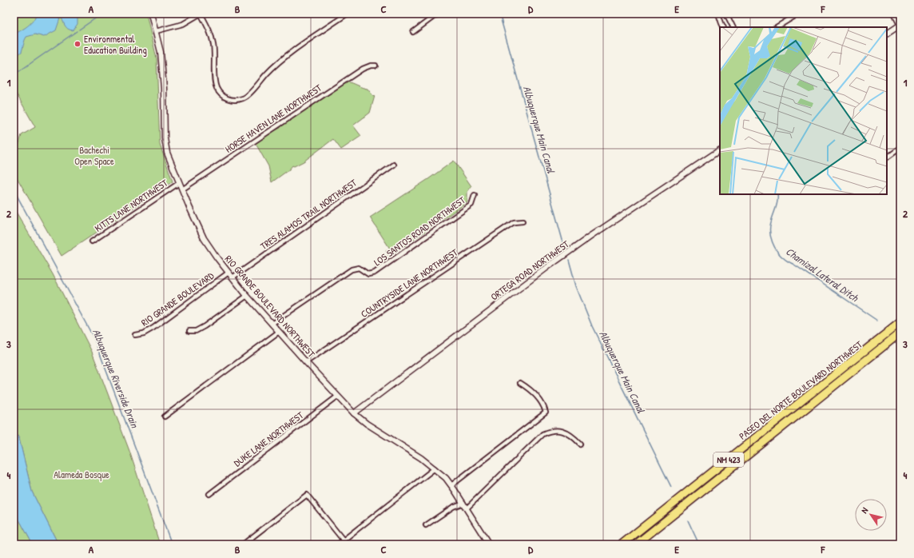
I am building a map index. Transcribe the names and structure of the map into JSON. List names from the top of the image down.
{
  "streets": {
    "highway": ["PASEO DEL NORTE BOULEVARD NORTHWEST", "NM 423"],
    "street": [
      "HORSE HAVEN LANE NORTHWEST",
      "KITTS LANE NORTHWEST",
      "TRES ALAMOS TRAIL NORTHWEST",
      "LOS SANTOS ROAD NORTHWEST",
      "ORTEGA ROAD NORTHWEST",
      "COUNTRYSIDE LANE NORTHWEST",
      "RIO GRANDE BOULEVARD",
      "RIO GRANDE BOULEVARD NORTHWEST",
      "DUKE LANE NORTHWEST"
    ]
  },
  "crossings": [
    ["HORSE HAVEN LANE NORTHWEST", "RIO GRANDE BOULEVARD NORTHWEST"],
    ["KITTS LANE NORTHWEST", "RIO GRANDE BOULEVARD NORTHWEST"],
    ["TRES ALAMOS TRAIL NORTHWEST", "RIO GRANDE BOULEVARD NORTHWEST"],
    ["LOS SANTOS ROAD NORTHWEST", "RIO GRANDE BOULEVARD NORTHWEST"],
    ["ORTEGA ROAD NORTHWEST", "RIO GRANDE BOULEVARD NORTHWEST"],
    ["COUNTRYSIDE LANE NORTHWEST", "RIO GRANDE BOULEVARD NORTHWEST"],
    ["RIO GRANDE BOULEVARD", "RIO GRANDE BOULEVARD NORTHWEST"],
    ["RIO GRANDE BOULEVARD NORTHWEST", "DUKE LANE NORTHWEST"]
  ],
  "water": ["Albuquerque Main Canal", "Chamizal Lateral Ditch", "Albuquerque Riverside Drain"],
  "parks": ["Bachechi Open Space", "Alameda Bosque"],
  "places": ["Environmental Education Building"],
  "north": "top left",
  "grid": {
    "columns": [
      "A",
      "B",
      "C",
      "D",
      "E",
      "F"
    ],
    "rows": [
      "1",
      "2",
      "3",
      "4"
    ]
  }
}
